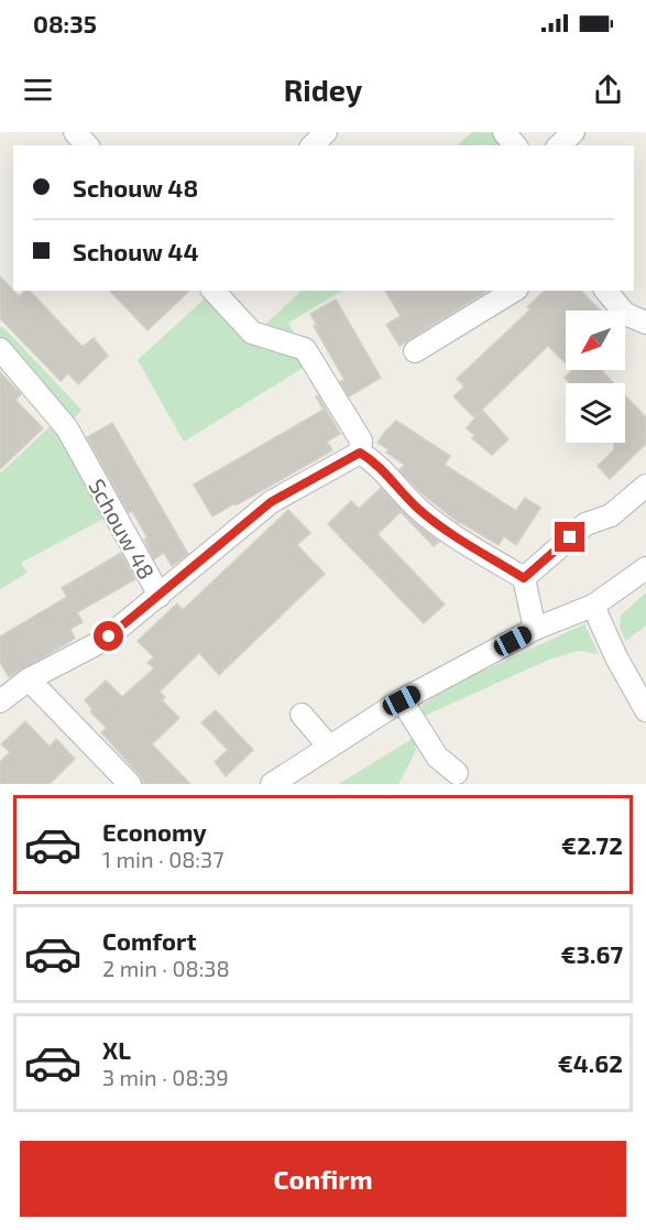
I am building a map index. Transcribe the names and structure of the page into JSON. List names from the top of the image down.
{
  "streets": {
    "street": ["Schouw 48"]
  },
  "north": "bottom left",
  "page": {
    "status": "08:35",
    "header": "Ridey",
    "banner": ["Schouw 48", "Schouw 44"],
    "list": [
      {
        "name": "Economy",
        "note": "1 min · 08:37",
        "value": "€2.72"
      },
      {
        "name": "Comfort",
        "note": "2 min · 08:38",
        "value": "€3.67"
      },
      {
        "name": "XL",
        "note": "3 min · 08:39",
        "value": "€4.62"
      }
    ],
    "buttons": "Confirm"
  }
}
